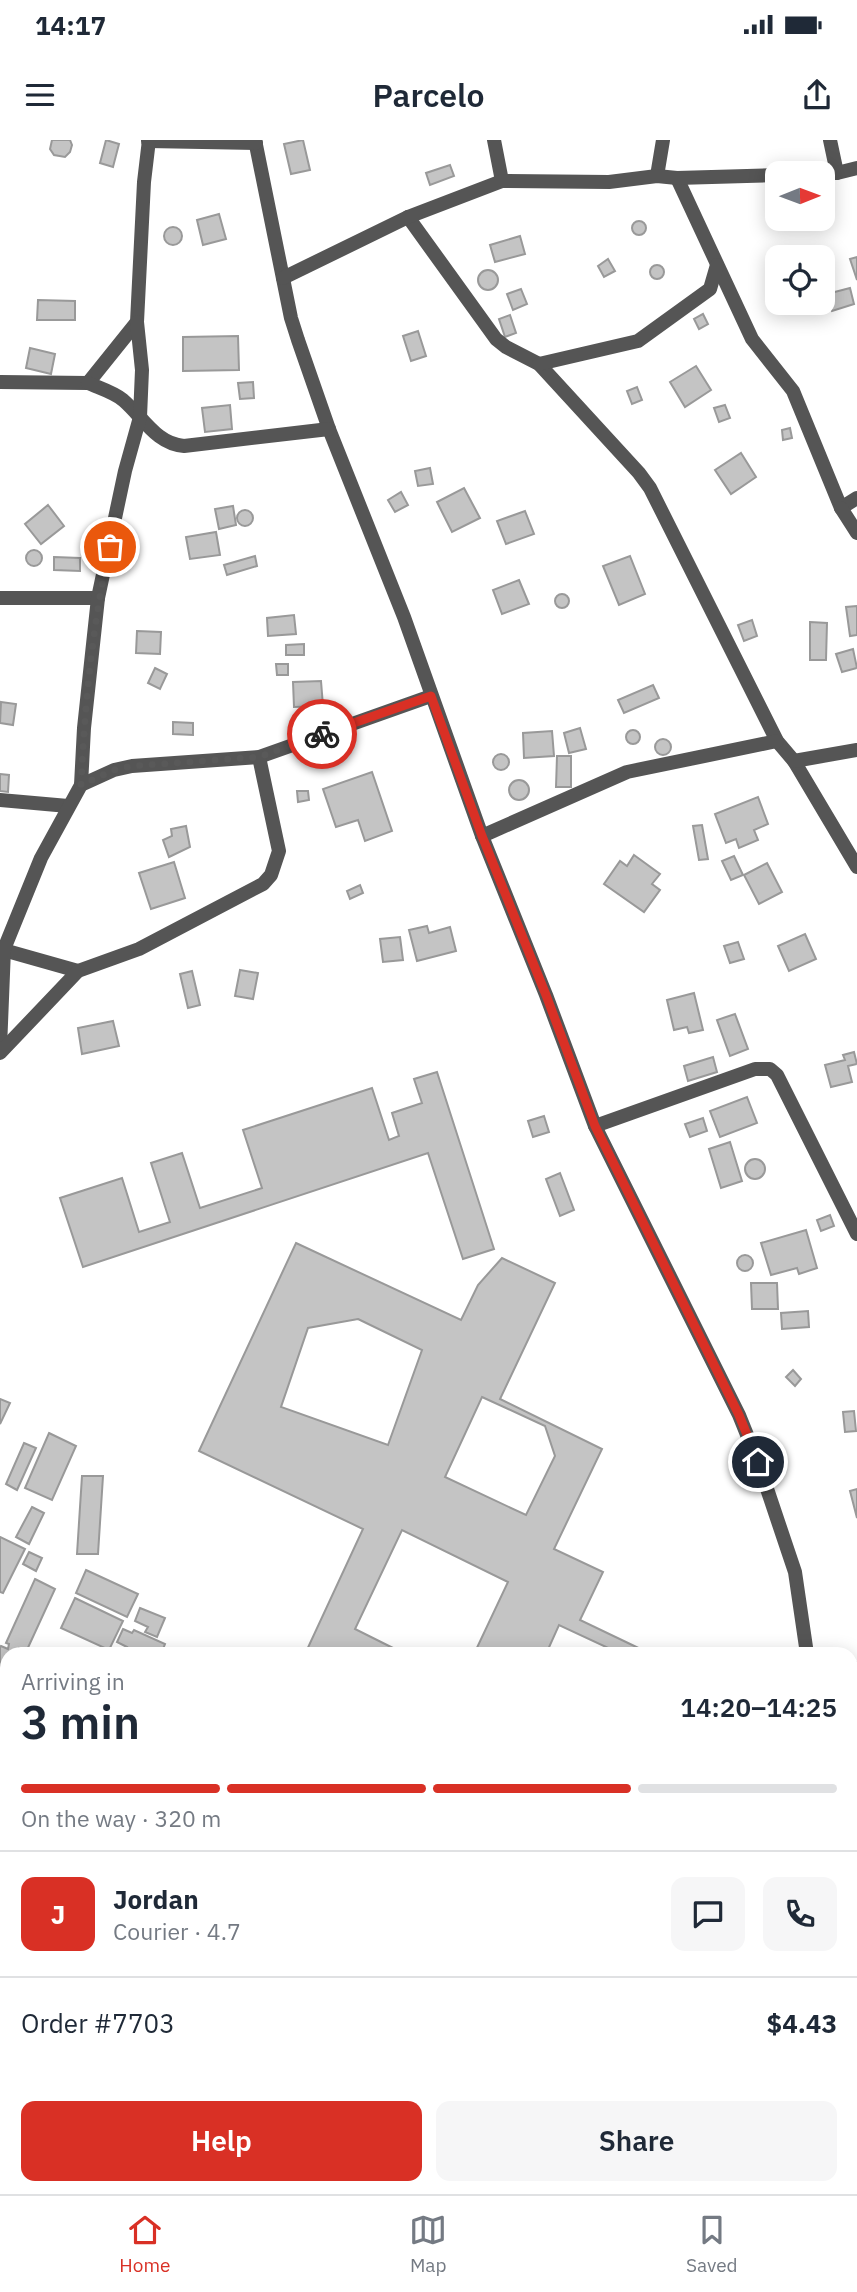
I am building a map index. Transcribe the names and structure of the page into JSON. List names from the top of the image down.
{
  "north": "right",
  "page": {
    "status": "14:17",
    "header": "Parcelo",
    "heading": ["3 min", "Arriving in", "14:20–14:25"],
    "panel": [
      "Jordan",
      "Courier · 4.7",
      "Order #7703",
      "$4.43"
    ],
    "bar": "On the way · 320 m",
    "round": "J",
    "buttons": ["Help", "Share"],
    "tabs": ["Home", "Map", "Saved"]
  }
}
